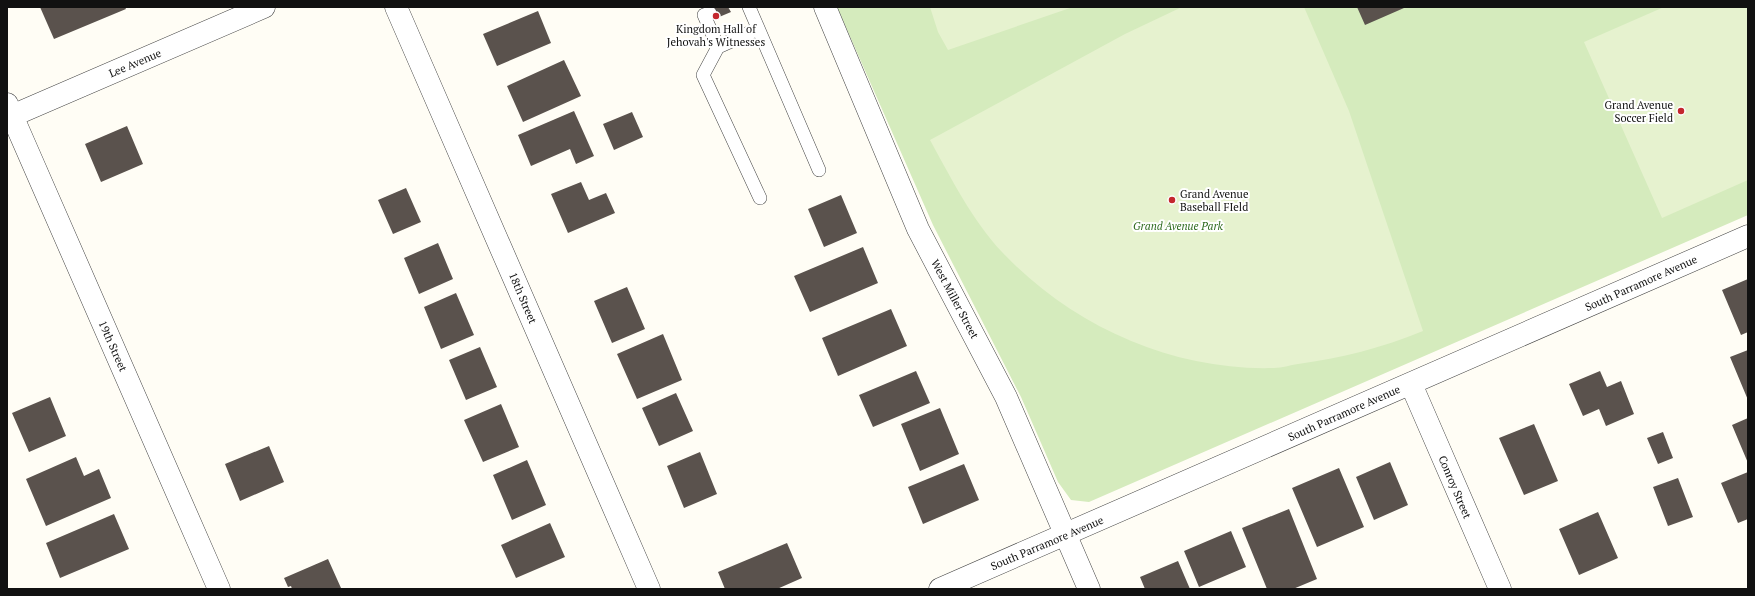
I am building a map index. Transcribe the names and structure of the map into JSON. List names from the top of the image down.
{
  "streets": {
    "street": [
      "Lee Avenue",
      "South Parramore Avenue",
      "18th Street",
      "West Miller Street",
      "19th Street",
      "Conroy Street"
    ]
  },
  "crossings": [
    ["Lee Avenue", "19th Street"],
    ["South Parramore Avenue", "West Miller Street"],
    ["South Parramore Avenue", "Conroy Street"]
  ],
  "parks": ["Grand Avenue Park"],
  "places": ["Kingdom Hall of Jehovah's Witnesses", "Grand Avenue Soccer Field", "Grand Avenue Baseball FIeld"]
}
